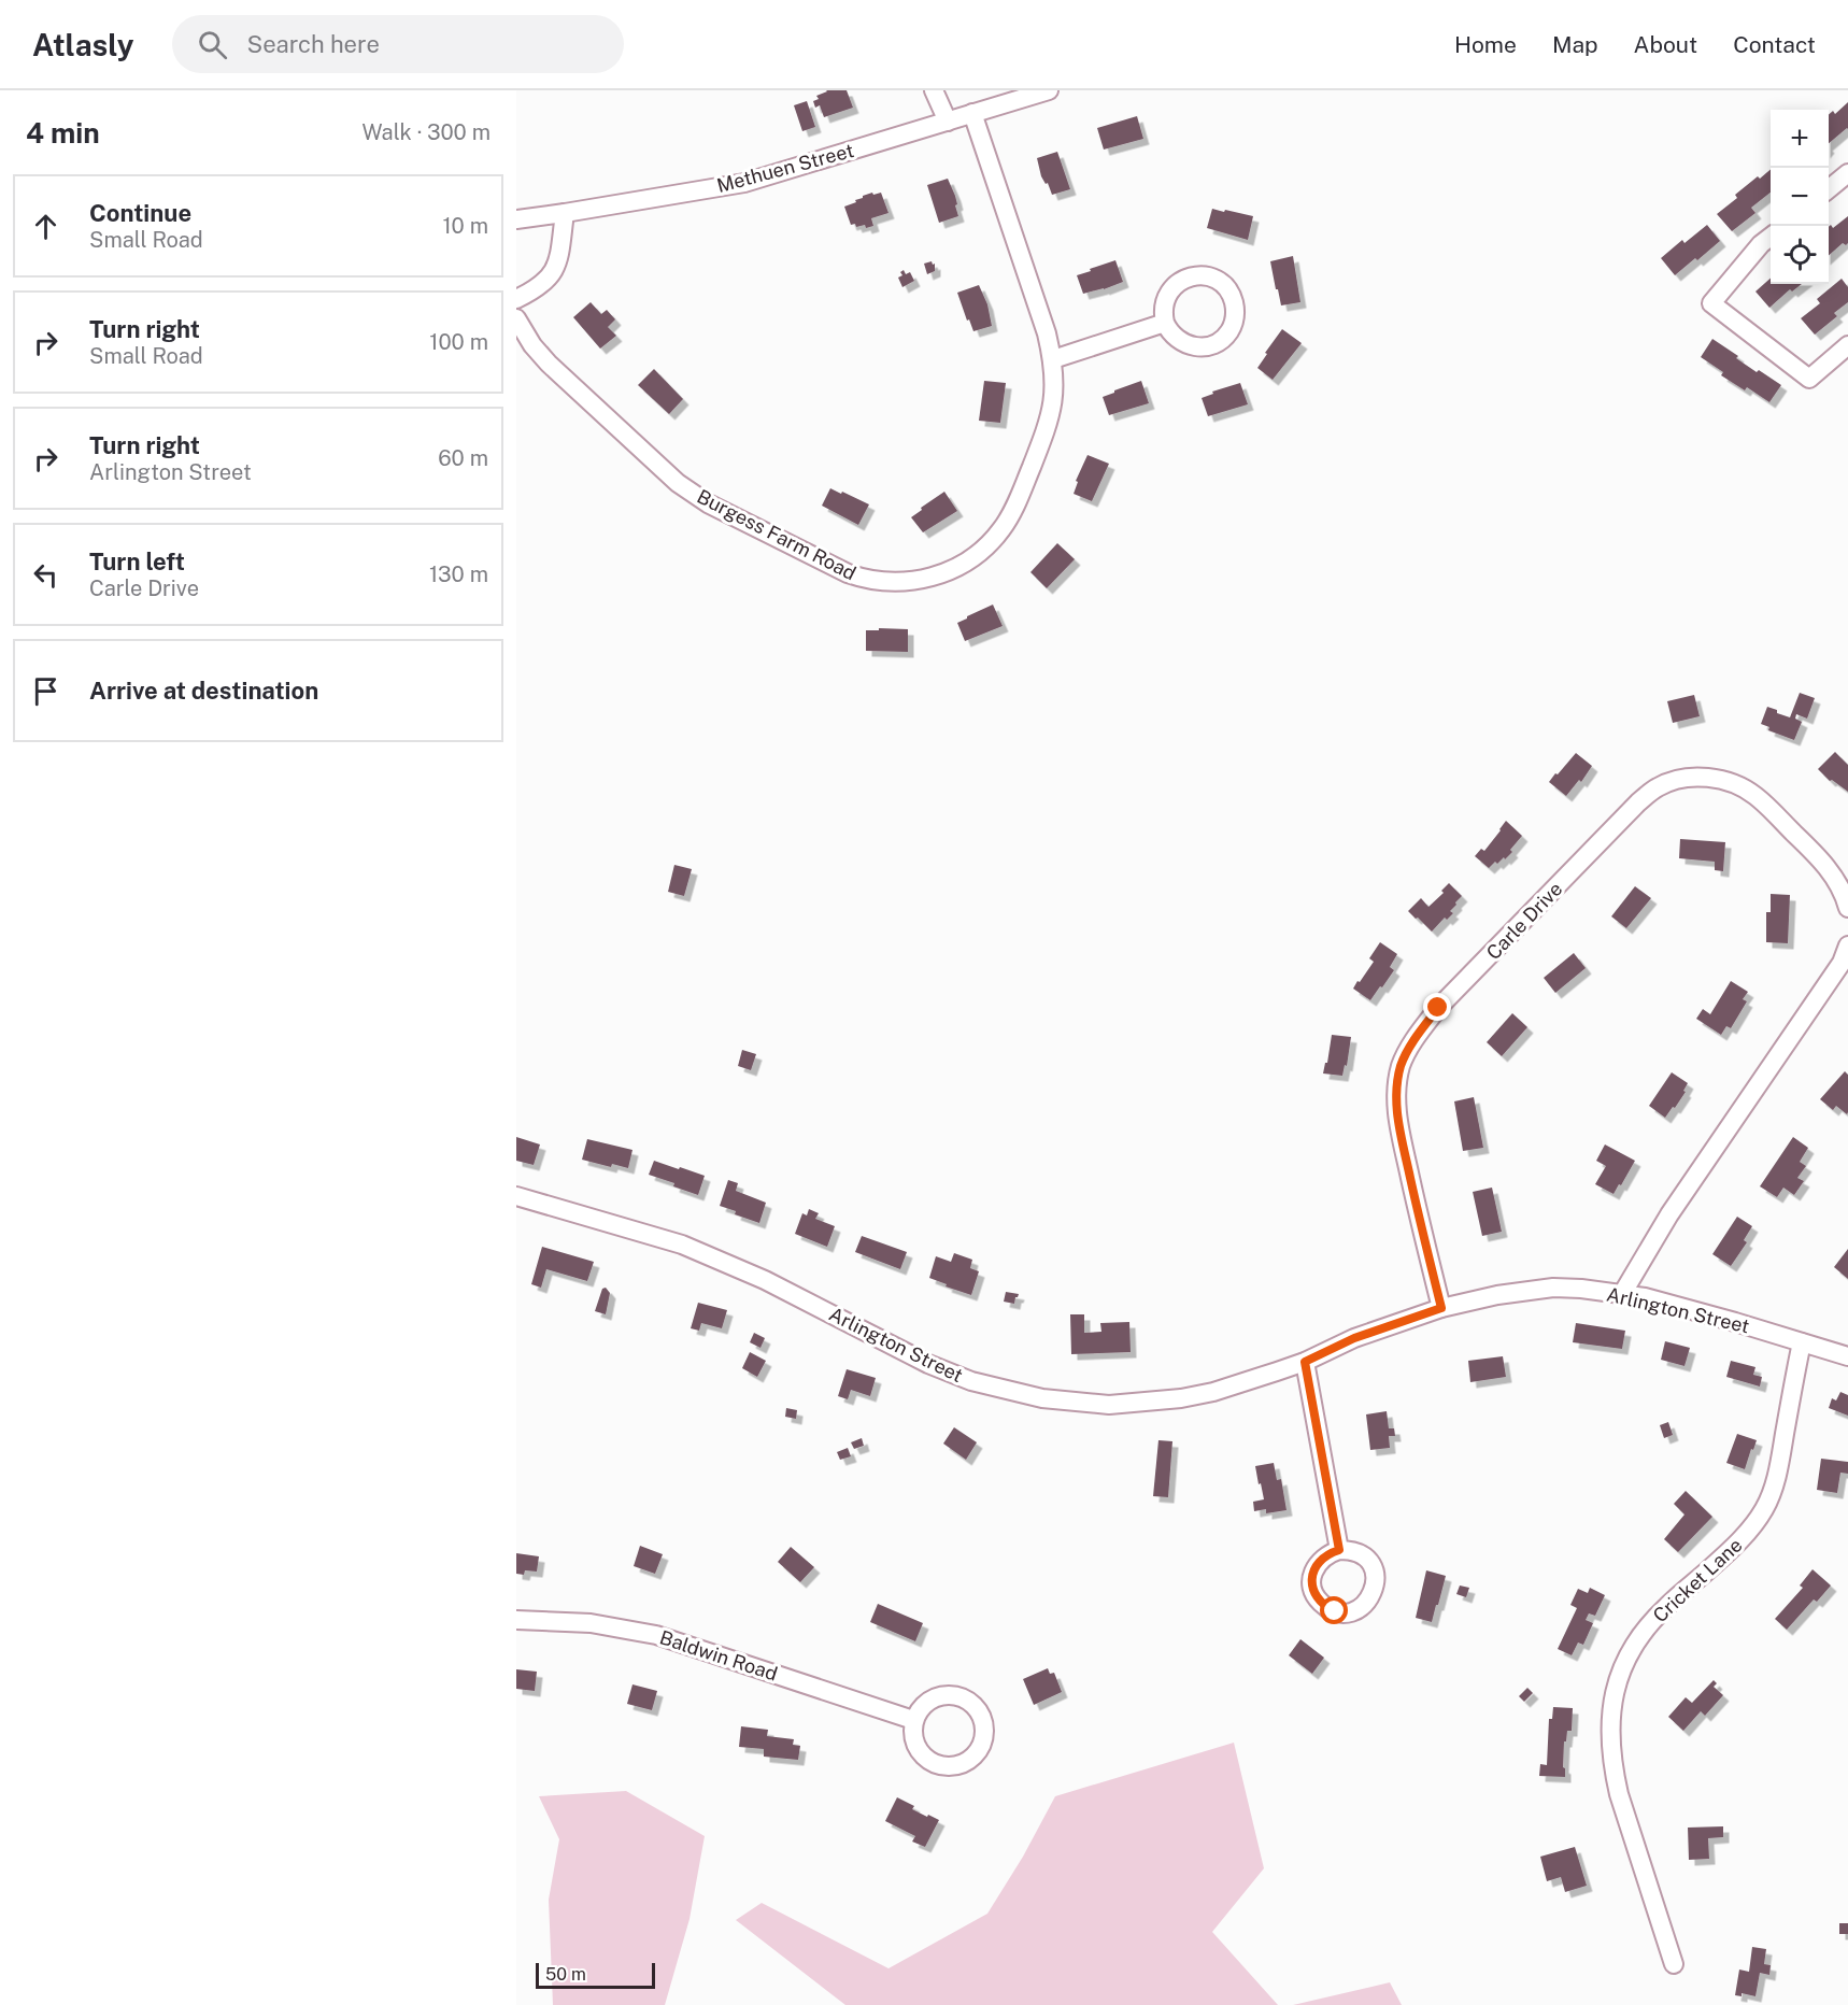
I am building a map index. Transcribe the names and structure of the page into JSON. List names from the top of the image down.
{
  "streets": {
    "street": [
      "Methuen Street",
      "Burgess Farm Road",
      "Carle Drive",
      "Arlington Street",
      "Cricket Lane",
      "Baldwin Road"
    ]
  },
  "crossings": [
    ["Methuen Street", "Burgess Farm Road"],
    ["Carle Drive", "Arlington Street"],
    ["Arlington Street", "Cricket Lane"]
  ],
  "scale_bar": "50 m",
  "page": {
    "header": "Atlasly",
    "search": "Search here",
    "nav": [
      "Home",
      "Map",
      "About",
      "Contact"
    ],
    "heading": ["4 min", "Walk · 300 m"],
    "map_buttons": ["+", "−"],
    "list": [
      ["Continue", "Small Road", "10 m"],
      ["Turn right", "Small Road", "100 m"],
      ["Turn right", "Arlington Street", "60 m"],
      ["Turn left", "Carle Drive", "130 m"],
      "Arrive at destination"
    ],
    "scale": "50 m"
  }
}
